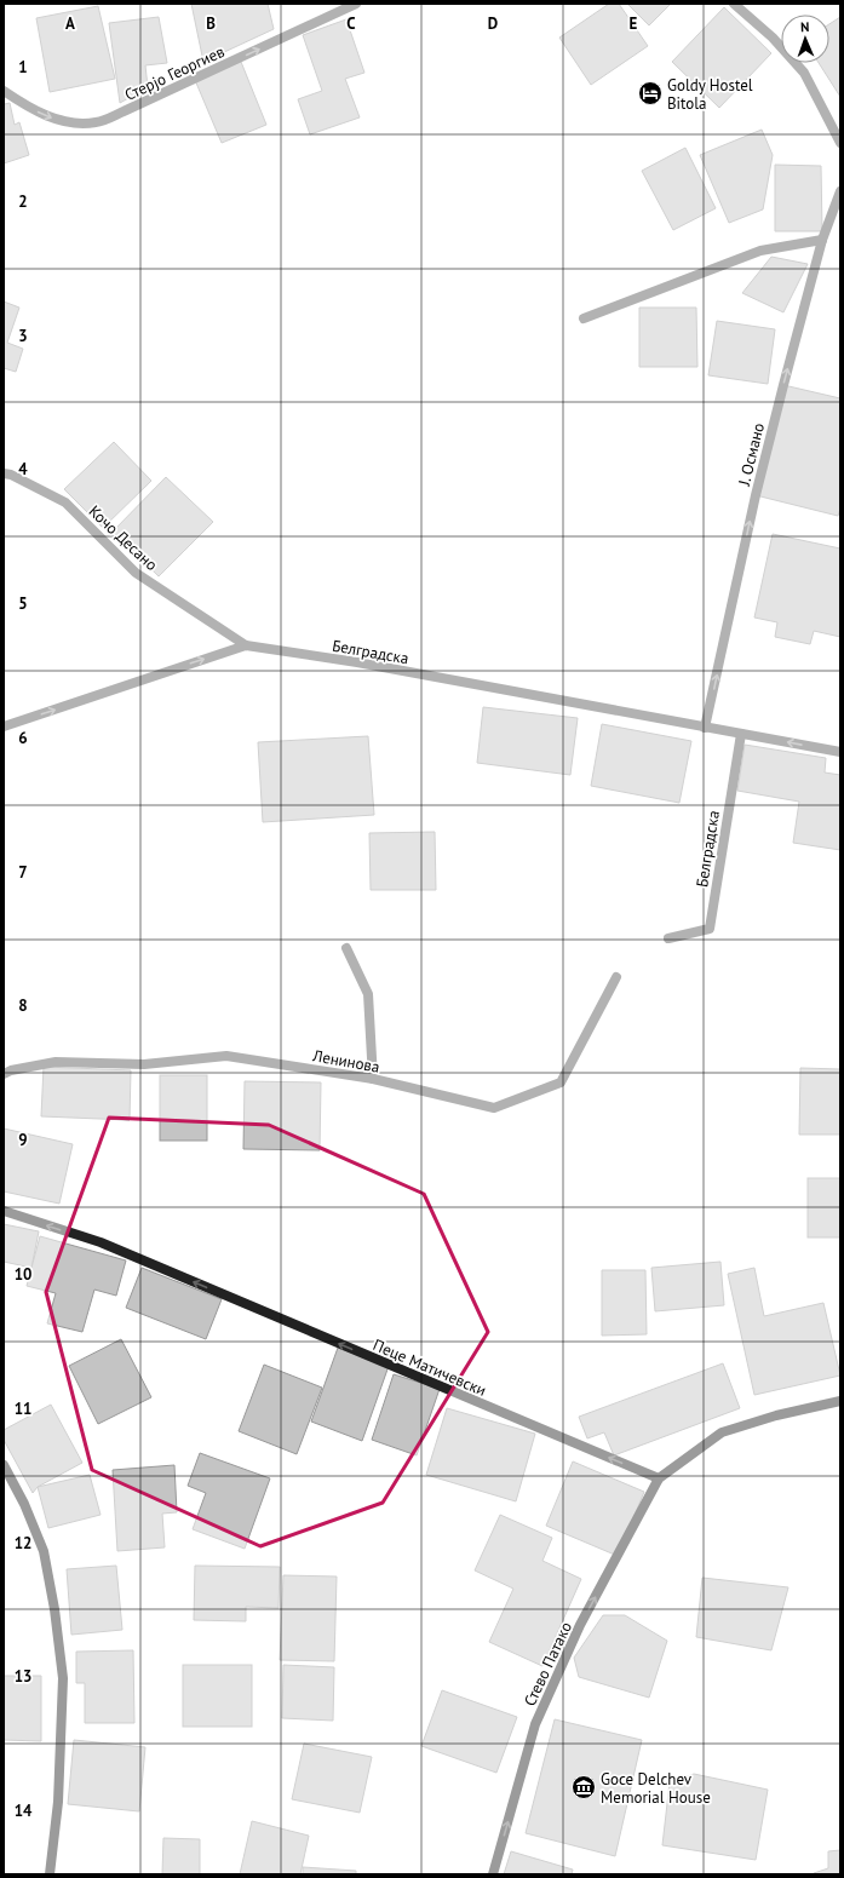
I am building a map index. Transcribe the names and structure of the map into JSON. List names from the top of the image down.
{
  "streets": {
    "street": [
      "Стерјо Георгиев",
      "Ј. Османо",
      "Кочо Десано",
      "Белградска",
      "Ленинова",
      "Пеце Матичевски",
      "Стево Патако"
    ]
  },
  "crossings": [
    ["Ј. Османо", "Белградска"],
    ["Кочо Десано", "Белградска"],
    ["Пеце Матичевски", "Стево Патако"]
  ],
  "one_way": [
    "Стерјо Георгиев",
    "Ј. Османо",
    "Пеце Матичевски",
    "Стево Патако"
  ],
  "places": {
    "hotel": ["Goldy Hostel Bitola"],
    "museum": ["Goce Delchev Memorial House"]
  },
  "north": "top",
  "grid": {
    "columns": [
      "A",
      "B",
      "C",
      "D",
      "E"
    ],
    "rows": [
      "1",
      "2",
      "3",
      "4",
      "5",
      "6",
      "7",
      "8",
      "9",
      "10",
      "11",
      "12",
      "13",
      "14"
    ]
  }
}
